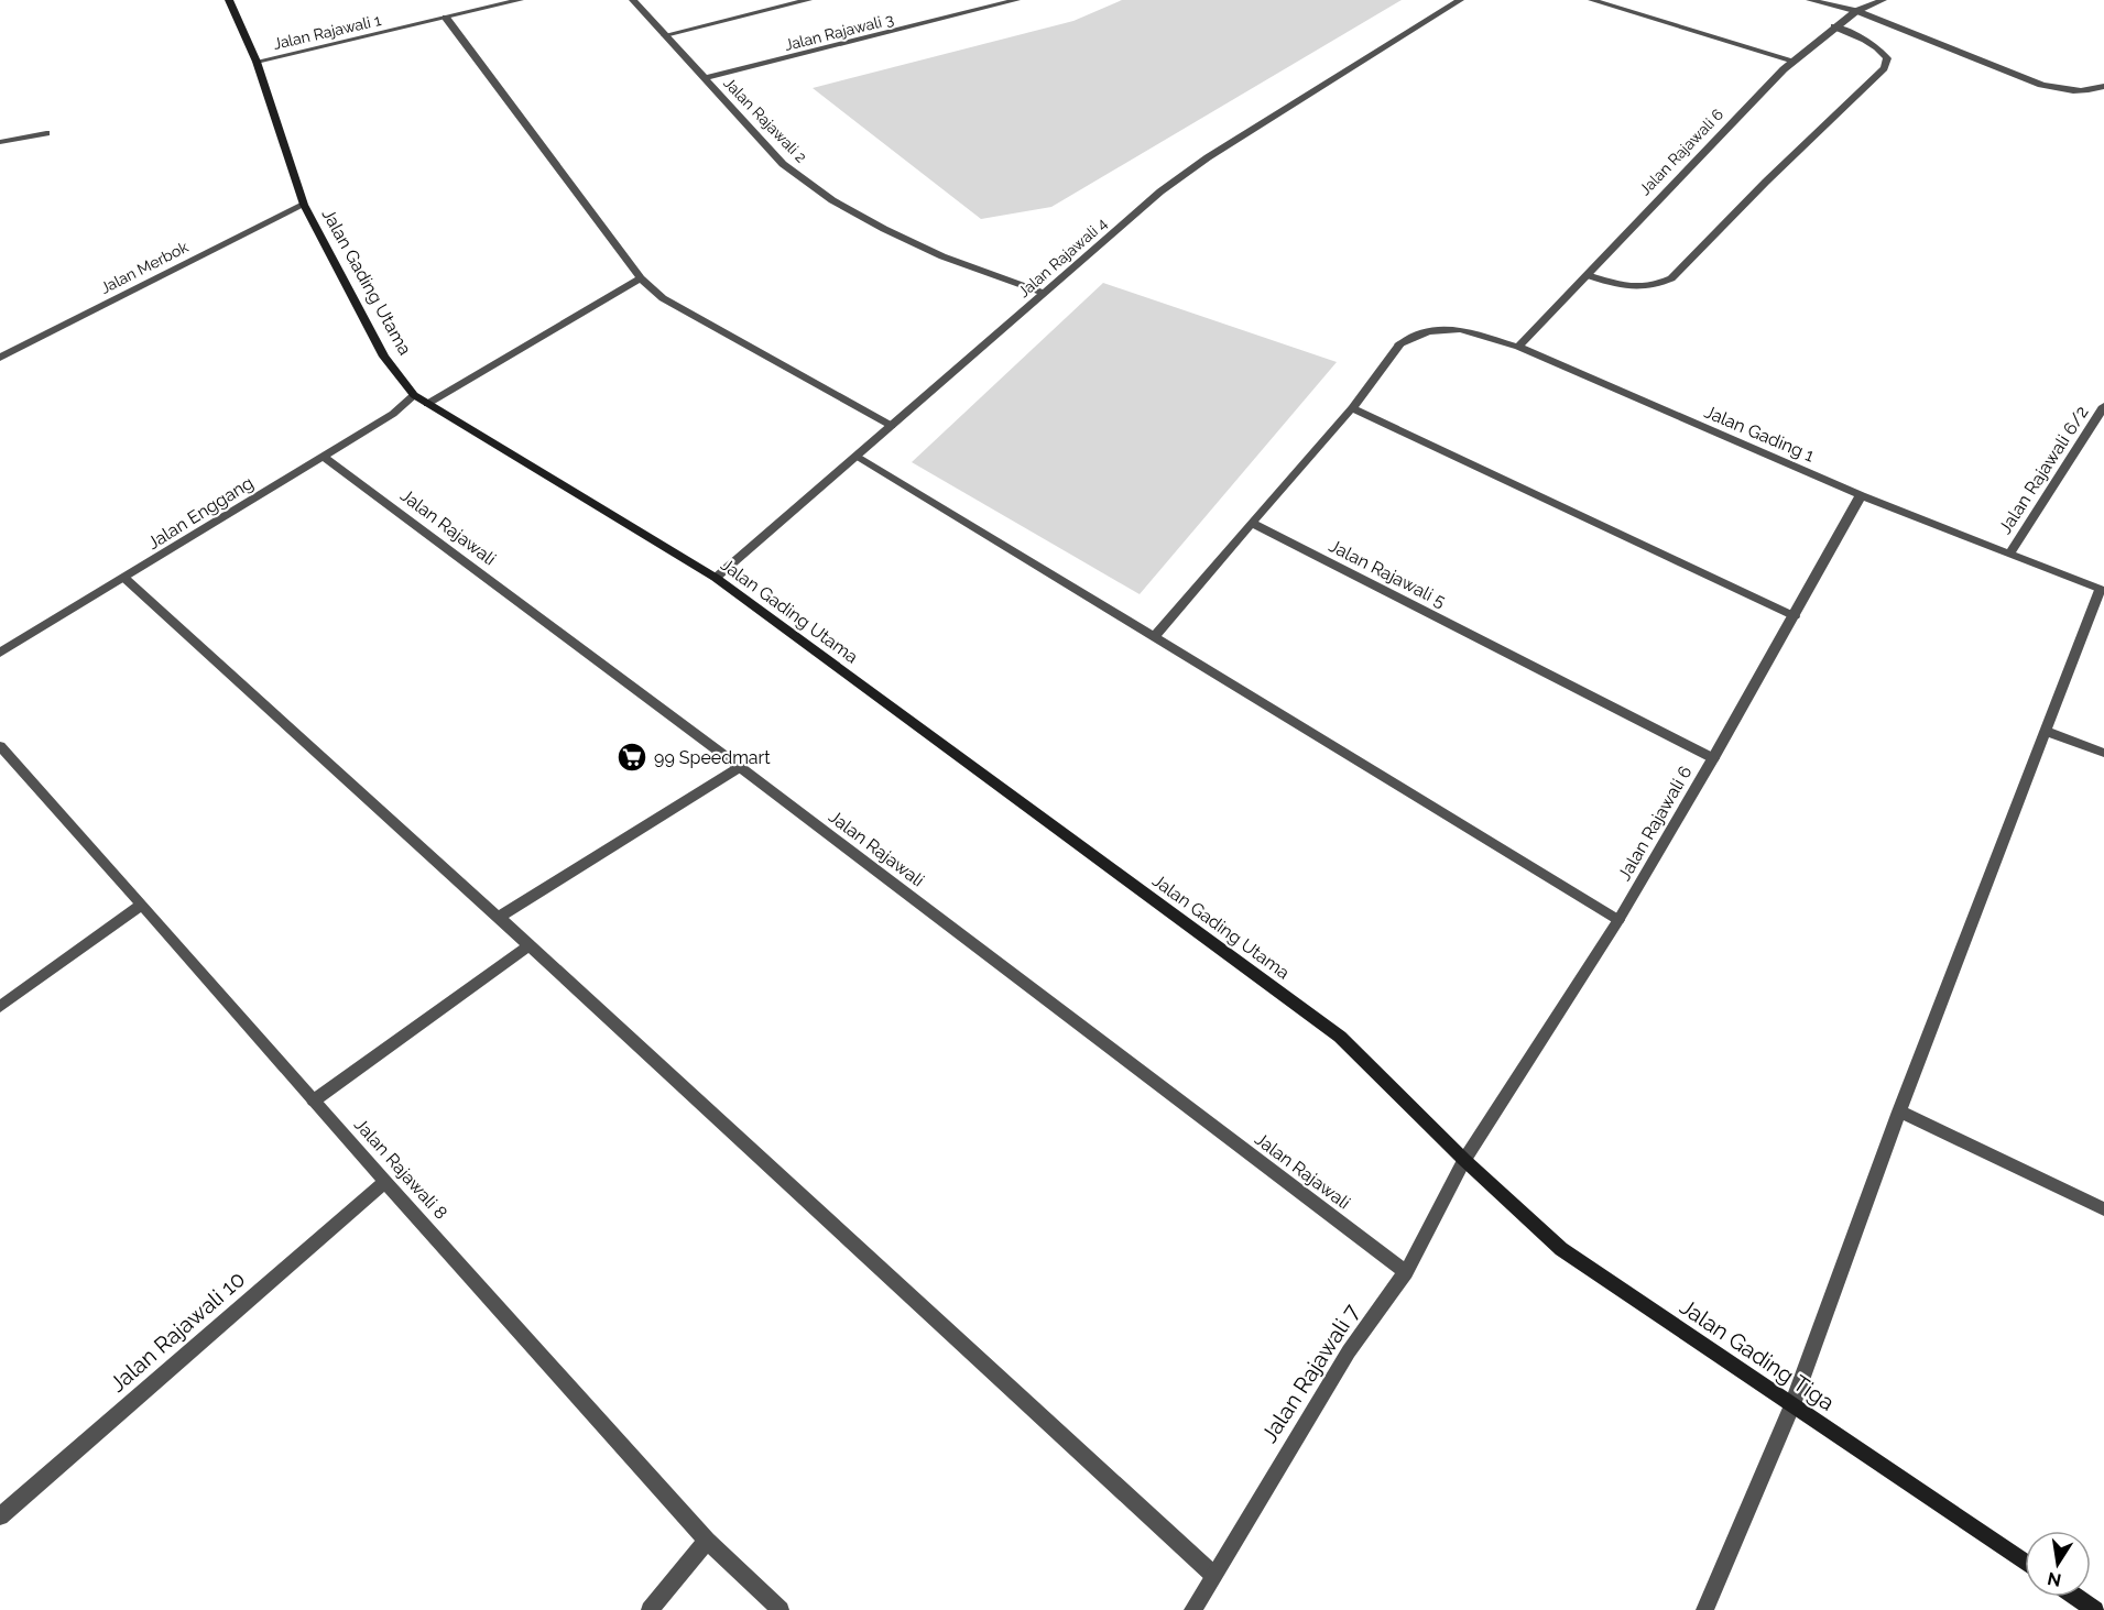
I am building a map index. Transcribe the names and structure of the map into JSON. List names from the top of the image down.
{
  "streets": {
    "street": [
      "Jalan Rajawali 1",
      "Jalan Rajawali 3",
      "Jalan Rajawali 2",
      "Jalan Rajawali 6",
      "Jalan Rajawali 4",
      "Jalan Merbok",
      "Jalan Gading Utama",
      "Jalan Gading 1",
      "Jalan Rajawali 6/2",
      "Jalan Enggang",
      "Jalan Rajawali",
      "Jalan Rajawali 5",
      "Jalan Rajawali 8",
      "Jalan Rajawali 10",
      "Jalan Gading Tiga",
      "Jalan Rajawali 7"
    ]
  },
  "crossings": [
    ["Jalan Rajawali 1", "Jalan Gading Utama"],
    ["Jalan Rajawali 3", "Jalan Rajawali 2"],
    ["Jalan Rajawali 2", "Jalan Rajawali 4"],
    ["Jalan Rajawali 6", "Jalan Gading Utama"],
    ["Jalan Rajawali 6", "Jalan Gading 1"],
    ["Jalan Rajawali 6", "Jalan Rajawali 5"],
    ["Jalan Rajawali 6", "Jalan Gading Tiga"],
    ["Jalan Rajawali 6", "Jalan Rajawali 7"],
    ["Jalan Rajawali 4", "Jalan Gading Utama"],
    ["Jalan Merbok", "Jalan Gading Utama"],
    ["Jalan Gading Utama", "Jalan Enggang"],
    ["Jalan Gading Utama", "Jalan Gading Tiga"],
    ["Jalan Gading Utama", "Jalan Rajawali 7"],
    ["Jalan Gading 1", "Jalan Rajawali 6/2"],
    ["Jalan Enggang", "Jalan Rajawali"],
    ["Jalan Rajawali", "Jalan Rajawali 7"],
    ["Jalan Rajawali 8", "Jalan Rajawali 10"],
    ["Jalan Gading Tiga", "Jalan Rajawali 7"]
  ],
  "places": {
    "supermarket": ["99 Speedmart"]
  },
  "north": "bottom"
}
